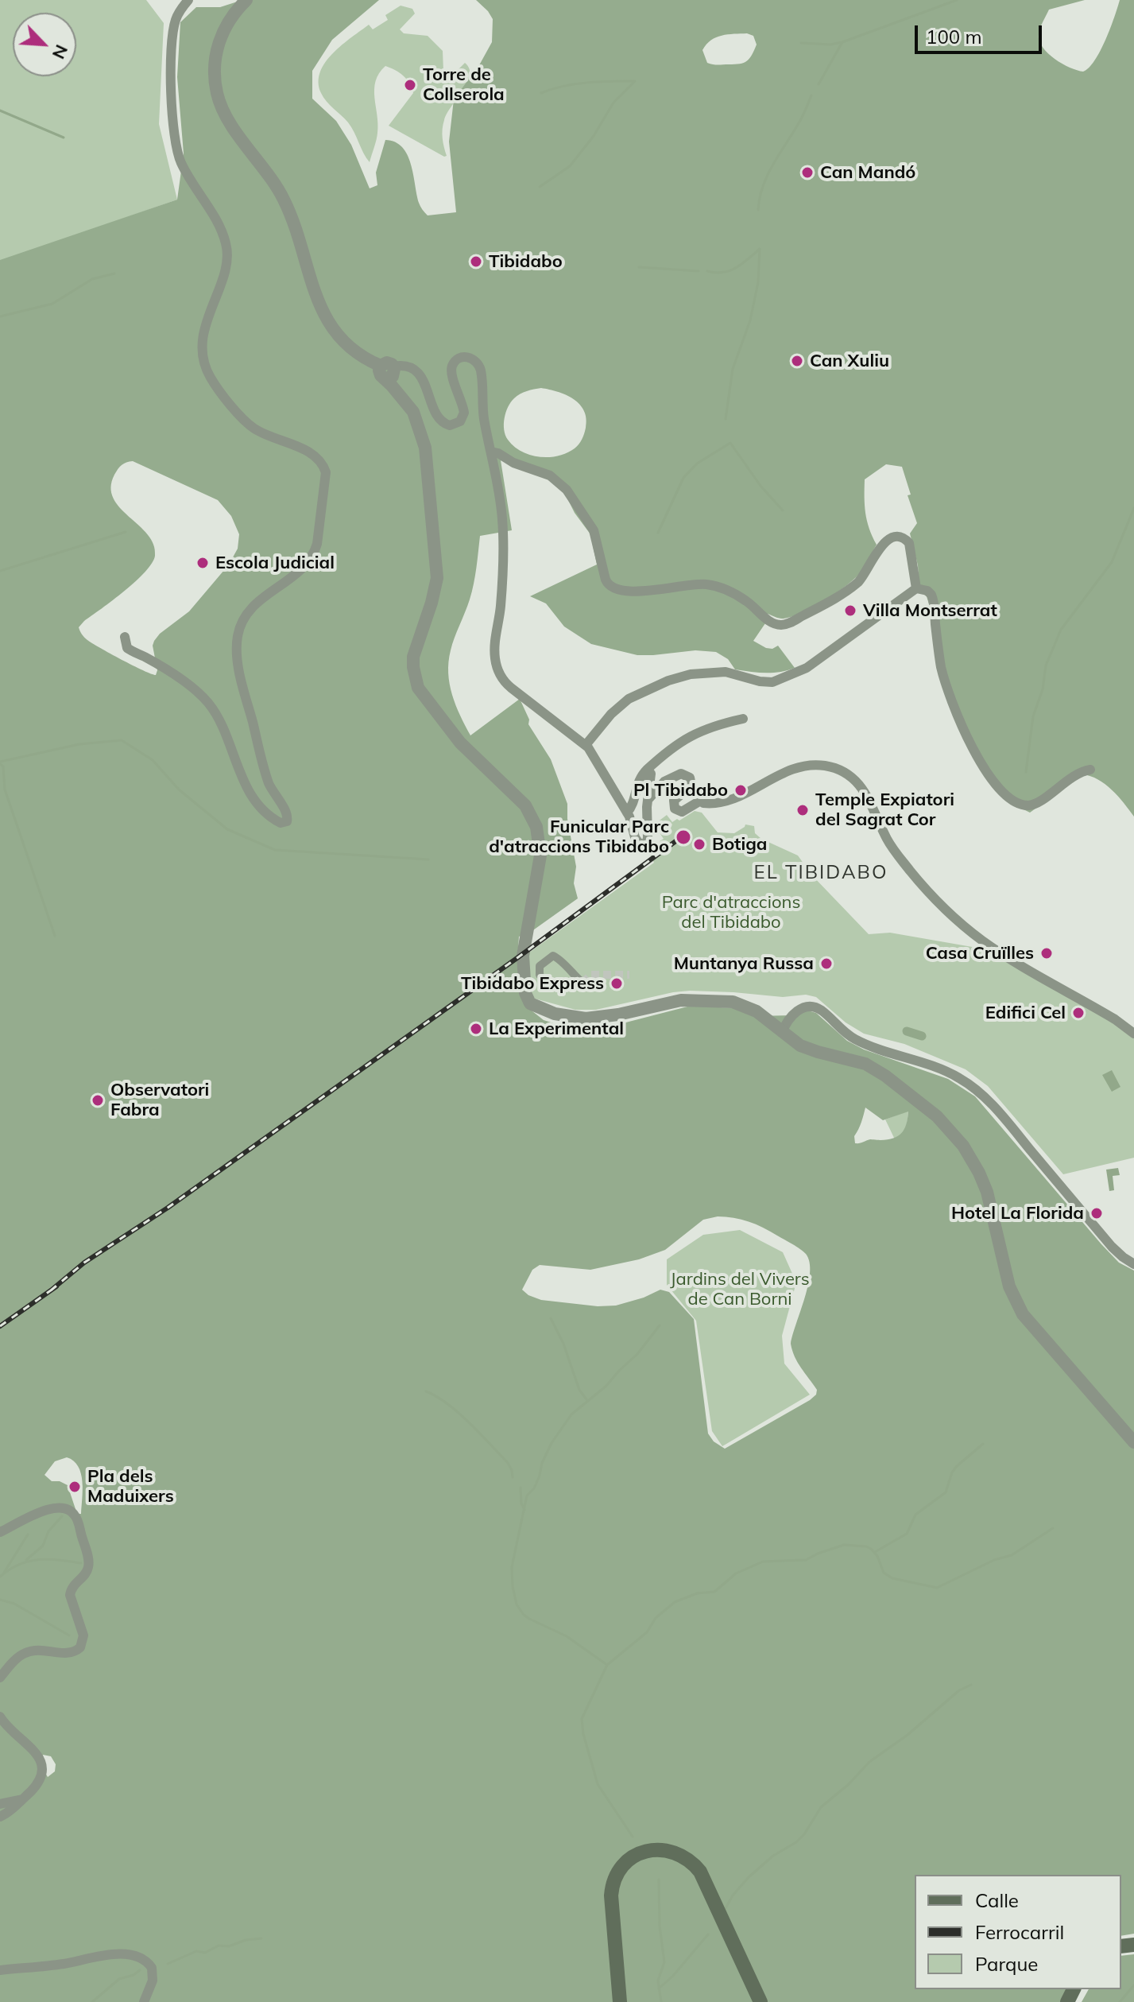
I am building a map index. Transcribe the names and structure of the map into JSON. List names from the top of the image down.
{
  "districts": ["EL TIBIDABO"],
  "parks": ["Parc d'atraccions del Tibidabo", "Jardins del Vivers de Can Borni"],
  "places": [
    "Torre de Collserola",
    "Can Mandó",
    "Tibidabo",
    "Can Xuliu",
    "Escola Judicial",
    "Villa Montserrat",
    "Pl Tibidabo",
    "Temple Expiatori del Sagrat Cor",
    "Funicular Parc d'atraccions Tibidabo",
    "Botiga",
    "Casa Cruïlles",
    "Muntanya Russa",
    "Tibidabo Express",
    "Edifici Cel",
    "La Experimental",
    "Observatori Fabra",
    "Hotel La Florida",
    "Pla dels Maduixers"
  ],
  "legend": ["Calle", "Ferrocarril", "Parque"],
  "scale_bar": "100 m",
  "north": "bottom right"
}
